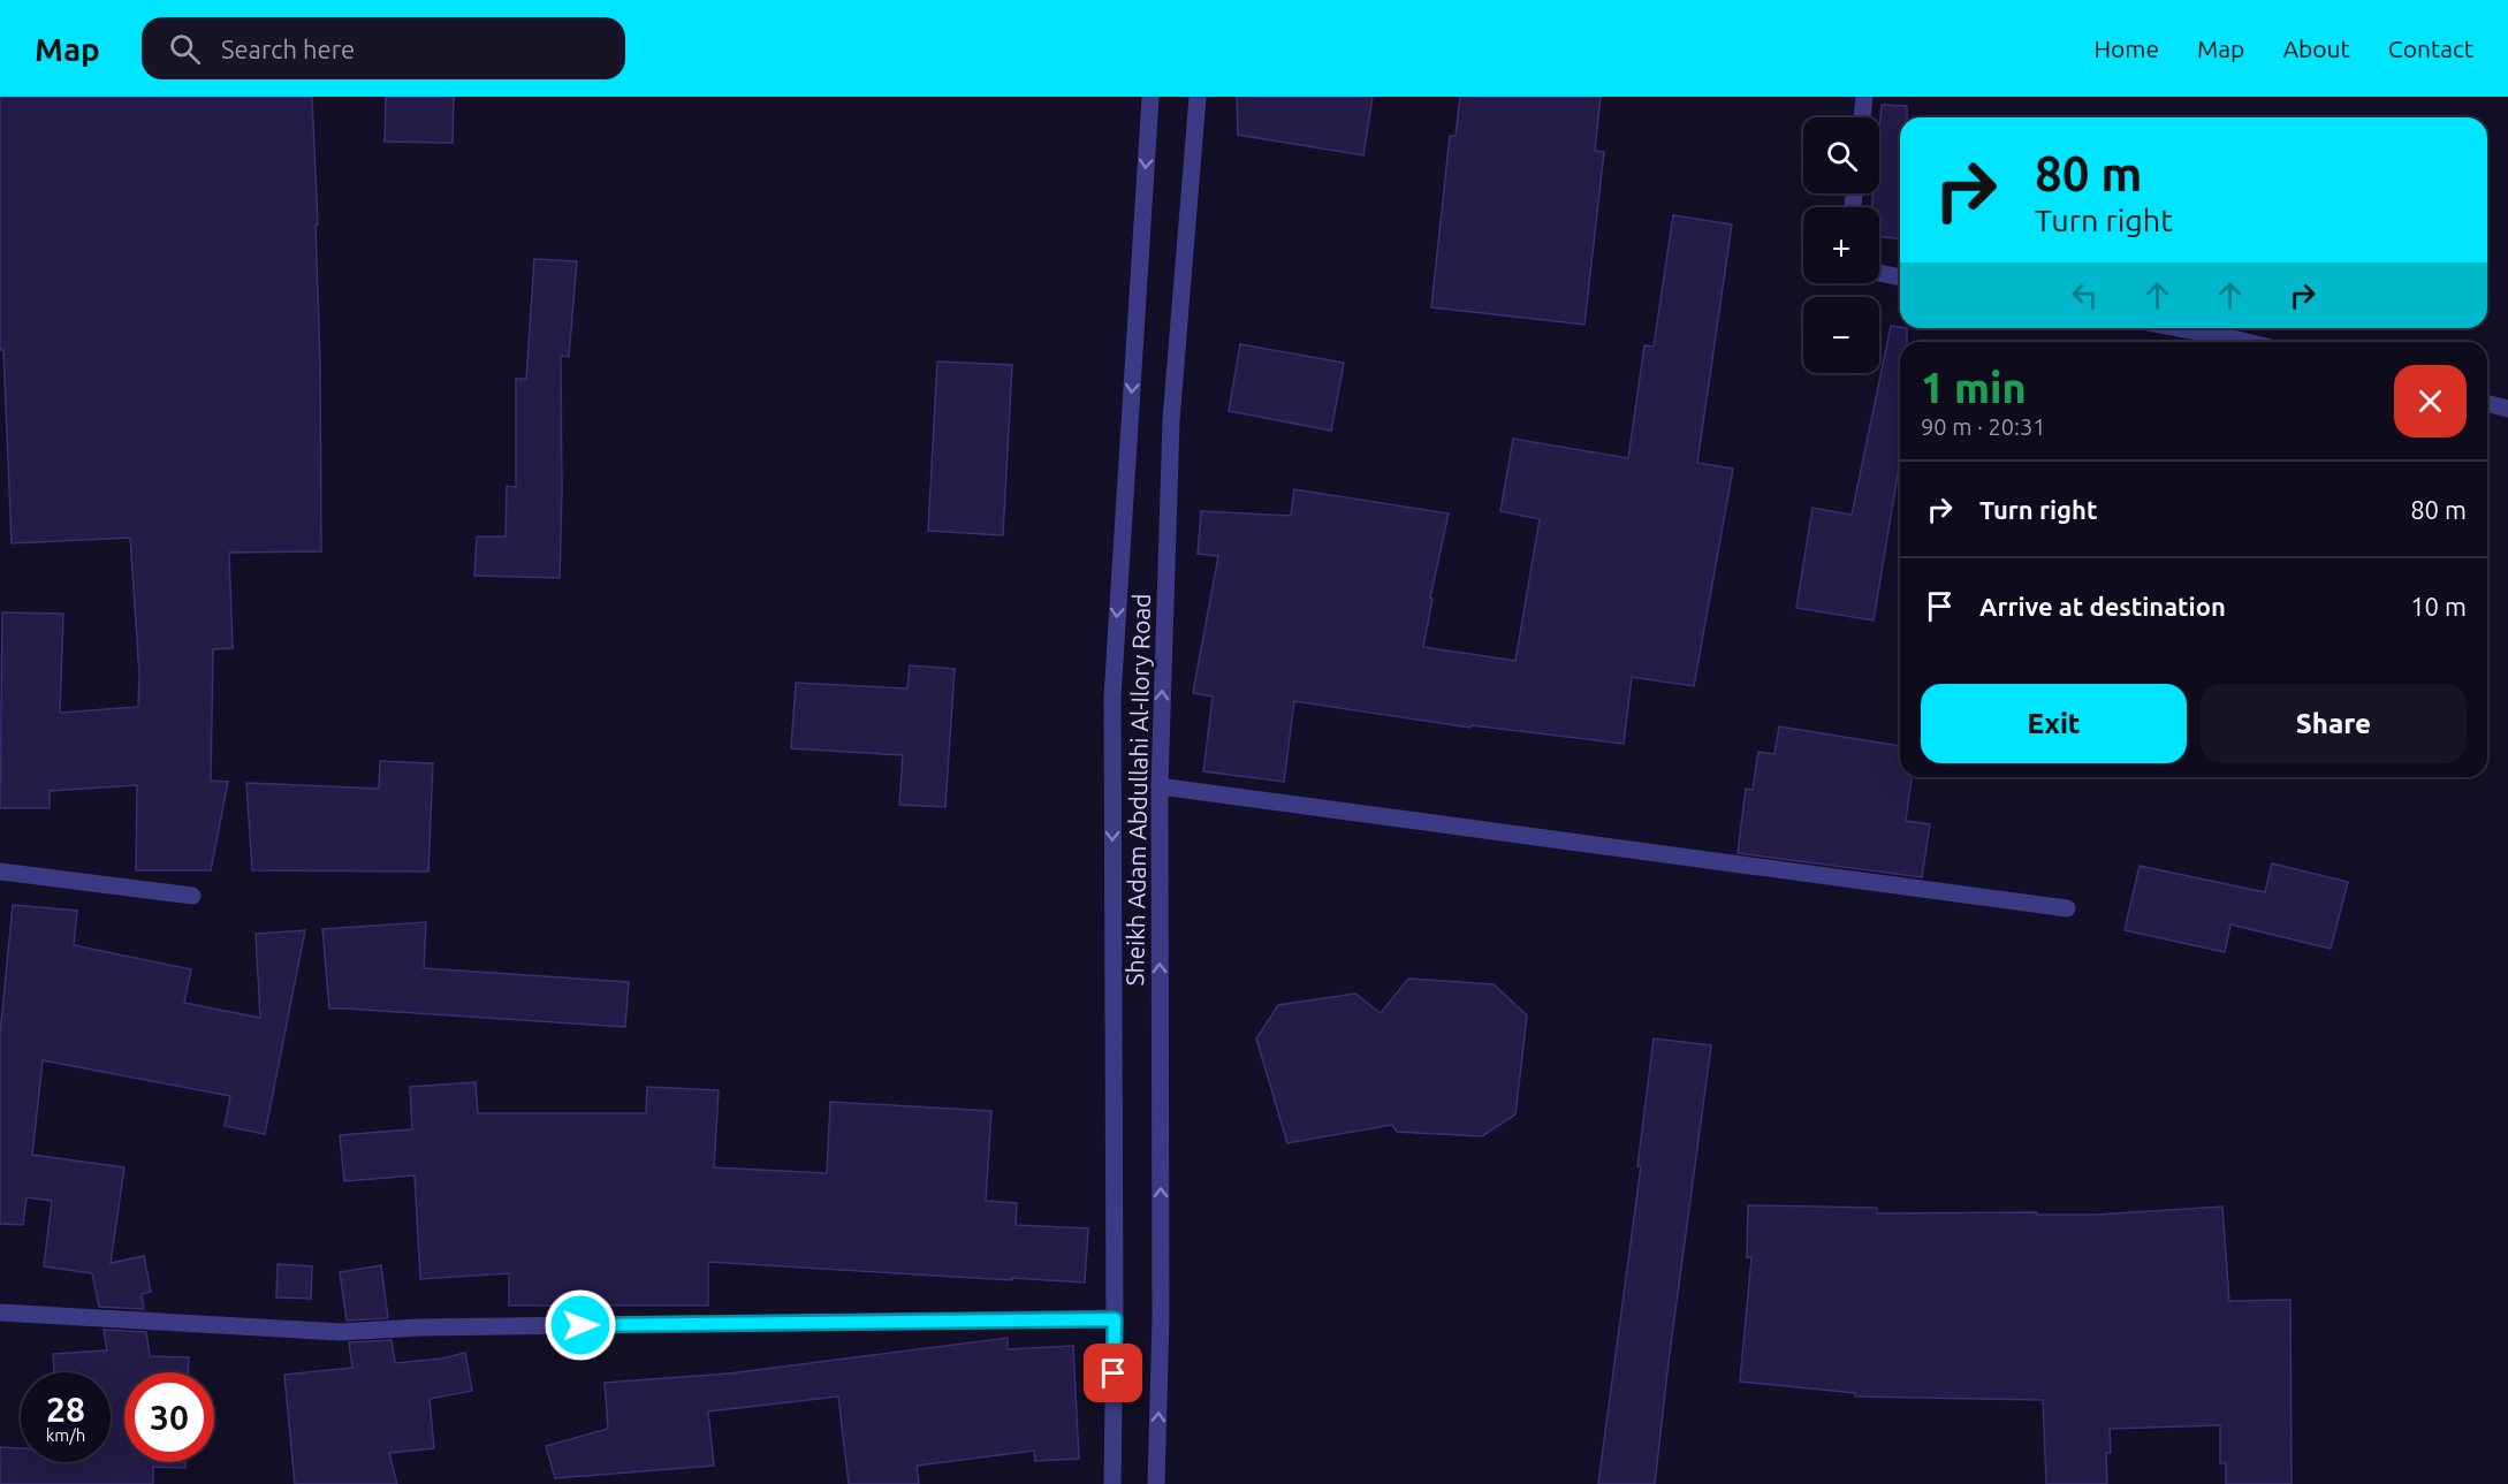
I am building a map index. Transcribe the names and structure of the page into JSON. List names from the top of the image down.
{
  "streets": {
    "street": ["Sheikh Adam Abdullahi Al-Ilory Road"]
  },
  "page": {
    "header": "Map",
    "search": "Search here",
    "nav": [
      "Home",
      "Map",
      "About",
      "Contact"
    ],
    "map_buttons": ["+", "−"],
    "turn": ["80 m", "Turn right"],
    "heading": ["1 min", "90 m · 20:31"],
    "list": [
      {
        "name": "Turn right",
        "value": "80 m"
      },
      {
        "name": "Arrive at destination",
        "value": "10 m"
      }
    ],
    "buttons": ["Exit", "Share"],
    "speed": "28 km/h",
    "limit": "30"
  }
}
